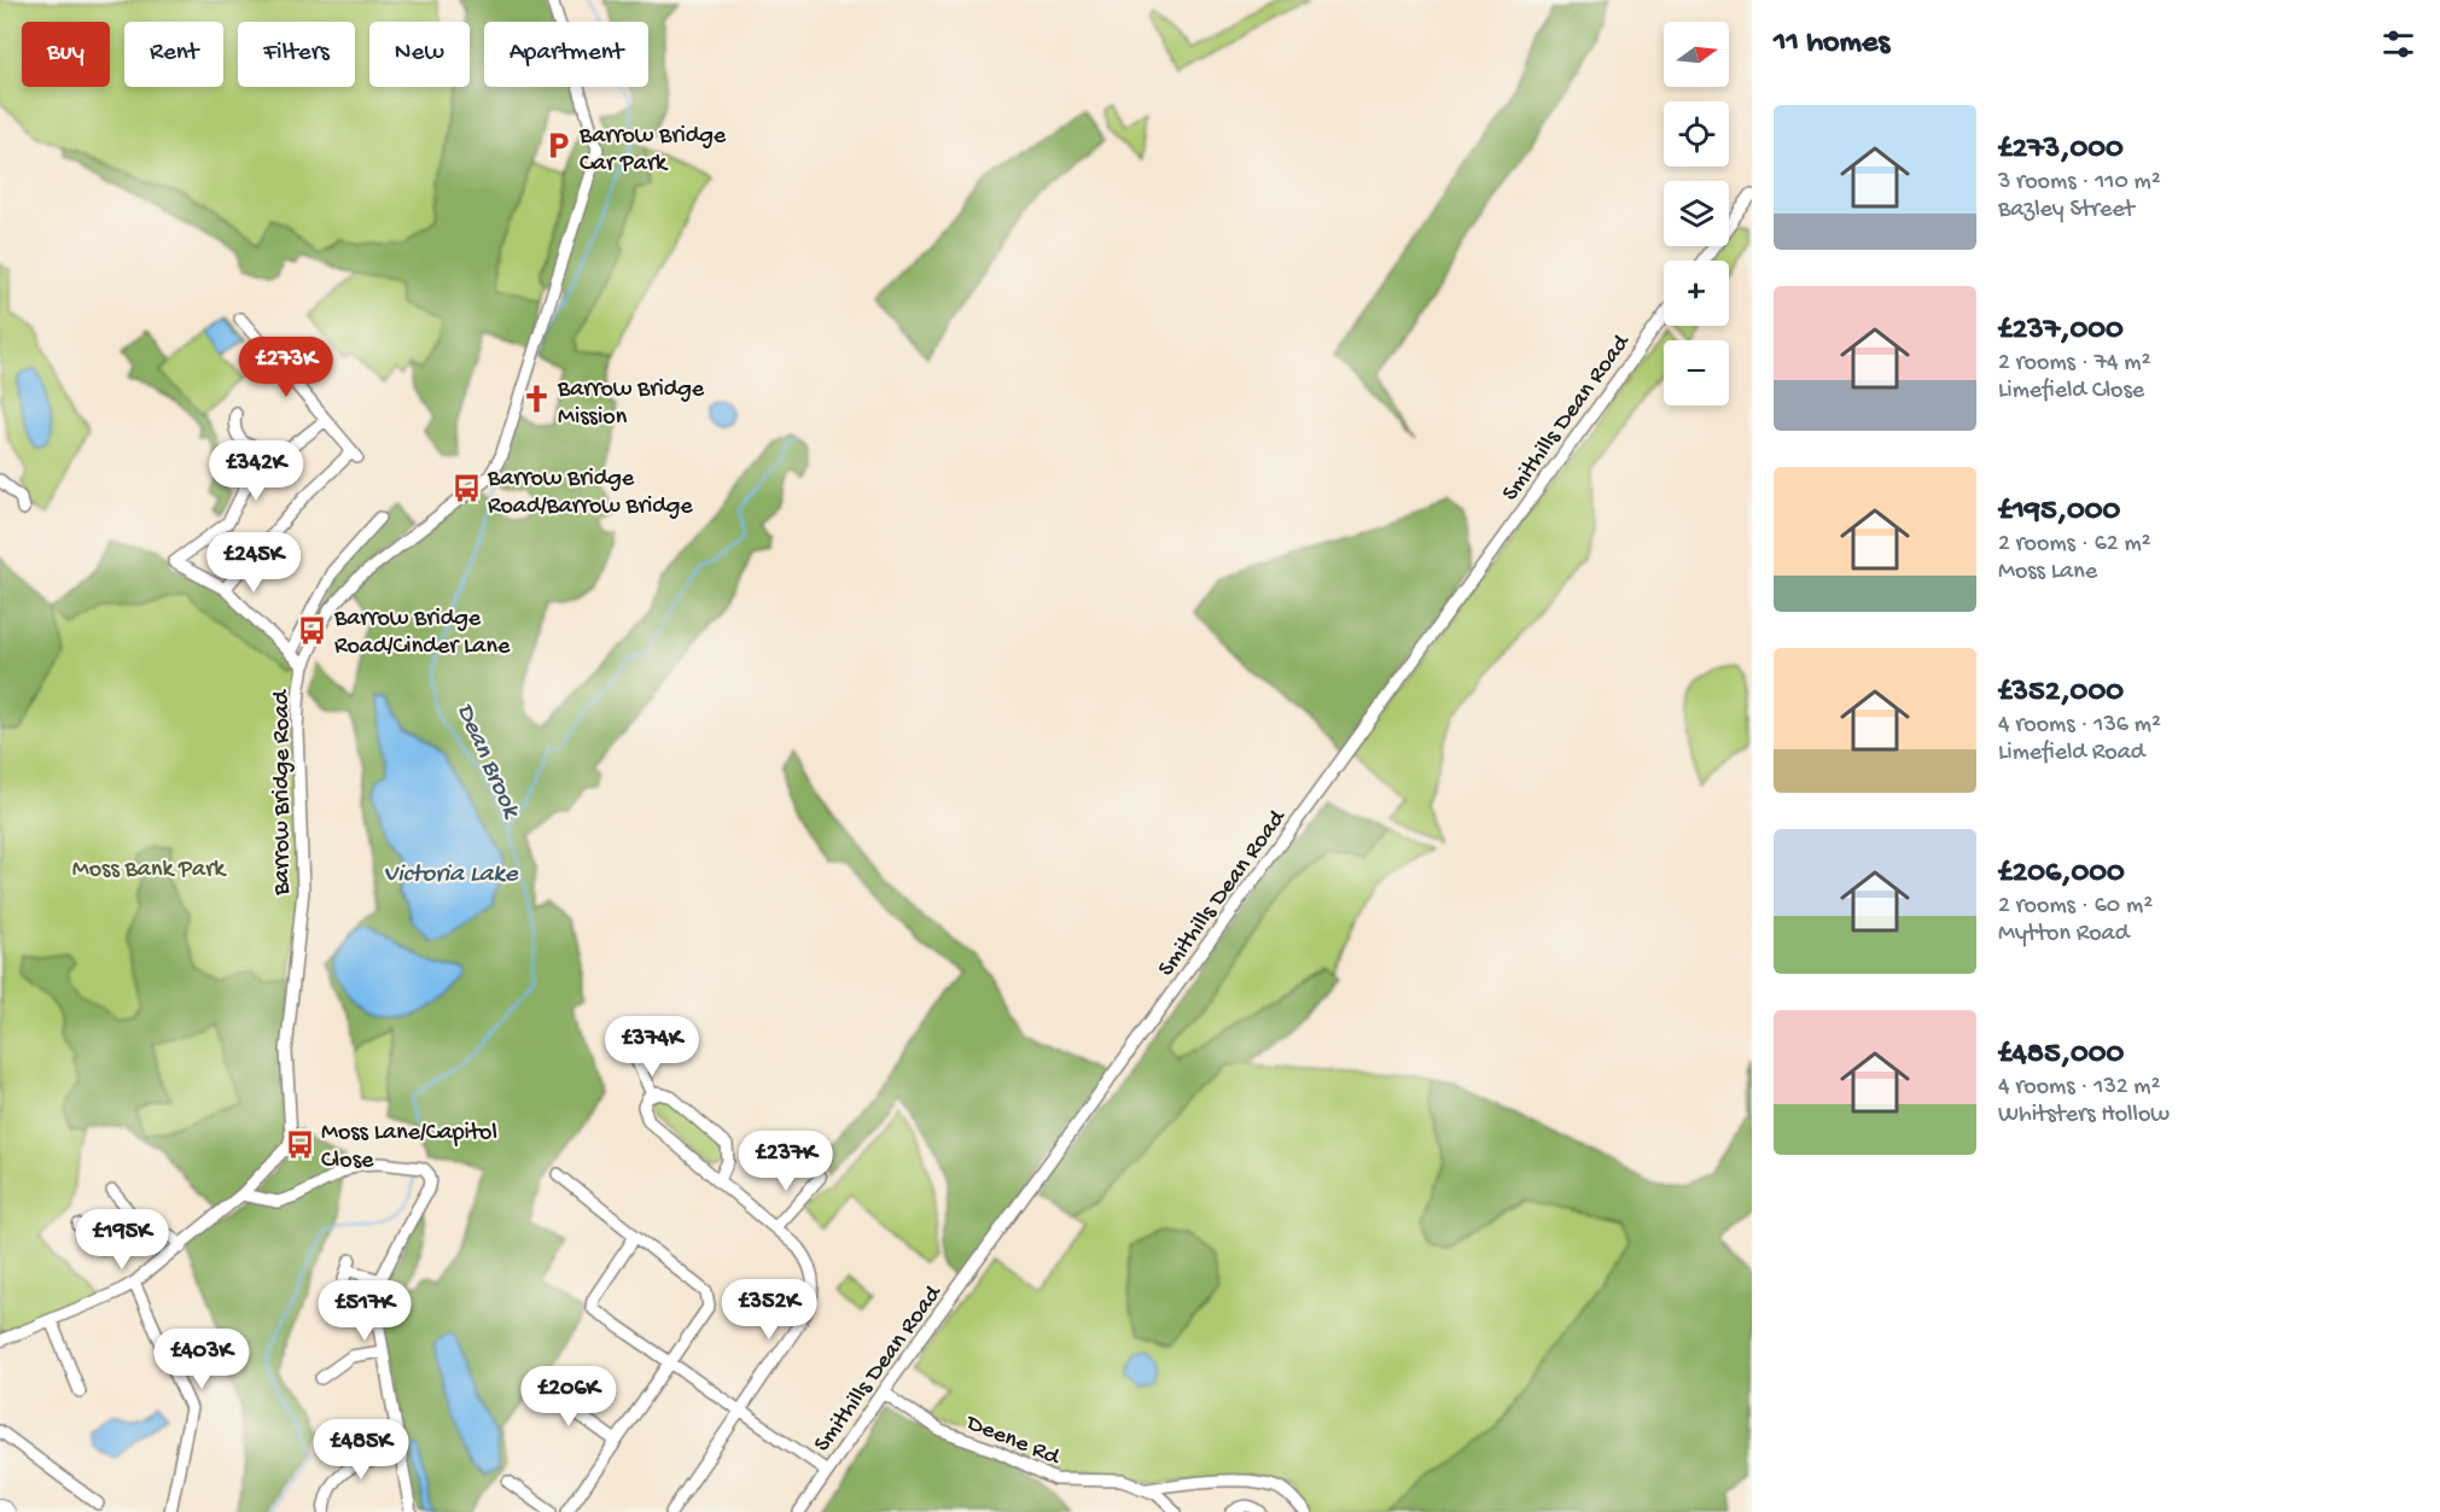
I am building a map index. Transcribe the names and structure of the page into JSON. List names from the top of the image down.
{
  "streets": {
    "street": ["Smithills Dean Road", "Barrow Bridge Road", "Deene Rd"]
  },
  "crossings": [
    ["Smithills Dean Road", "Deene Rd"]
  ],
  "water": ["Dean Brook", "Victoria Lake"],
  "parks": ["Moss Bank Park"],
  "places": {
    "parking": ["Barrow Bridge Car Park"],
    "church": ["Barrow Bridge Mission"],
    "bus stop": ["Barrow Bridge Road/Barrow Bridge", "Barrow Bridge Road/Cinder Lane", "Moss Lane/Capitol Close"]
  },
  "north": "right",
  "page": {
    "heading": "11 homes",
    "map_buttons": ["+", "−"],
    "chip": [
      "Buy",
      "Rent",
      "Filters",
      "New",
      "Apartment"
    ],
    "list": [
      {
        "name": "£273,000",
        "note": "3 rooms · 110 m² · Bazley Street"
      },
      {
        "name": "£237,000",
        "note": "2 rooms · 74 m² · Limefield Close"
      },
      {
        "name": "£195,000",
        "note": "2 rooms · 62 m² · Moss Lane"
      },
      {
        "name": "£352,000",
        "note": "4 rooms · 136 m² · Limefield Road"
      },
      {
        "name": "£206,000",
        "note": "2 rooms · 60 m² · Mytton Road"
      },
      {
        "name": "£485,000",
        "note": "4 rooms · 132 m² · Whitsters Hollow"
      }
    ],
    "price": [
      "£273K",
      "£342K",
      "£245K",
      "£374K",
      "£237K",
      "£195K",
      "£352K",
      "£517K",
      "£403K",
      "£206K",
      "£485K"
    ]
  }
}
